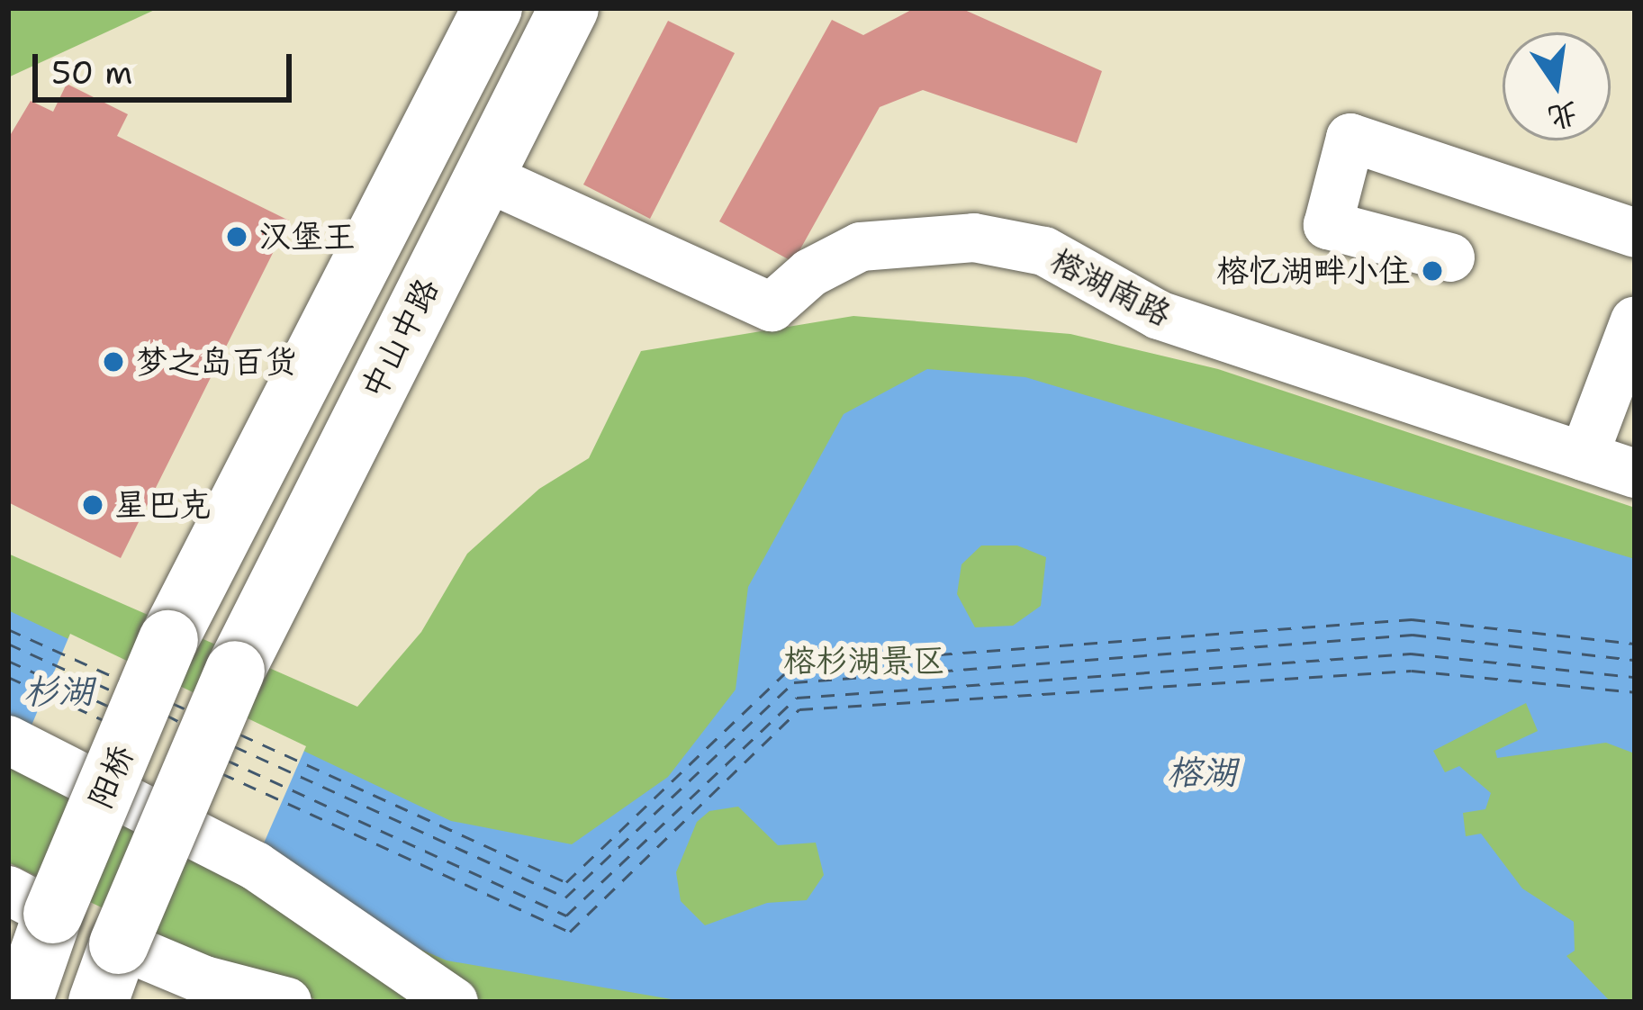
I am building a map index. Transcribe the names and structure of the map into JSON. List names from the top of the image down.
{
  "streets": {
    "highway": ["中山中路", "阳桥"],
    "street": ["榕湖南路"]
  },
  "crossings": [
    ["榕湖南路", "中山中路"]
  ],
  "water": ["杉湖", "榕湖"],
  "parks": ["榕杉湖景区"],
  "places": [
    "汉堡王",
    "榕忆湖畔小住",
    "梦之岛百货",
    "星巴克"
  ],
  "scale_bar": "50 m",
  "north": "bottom"
}
